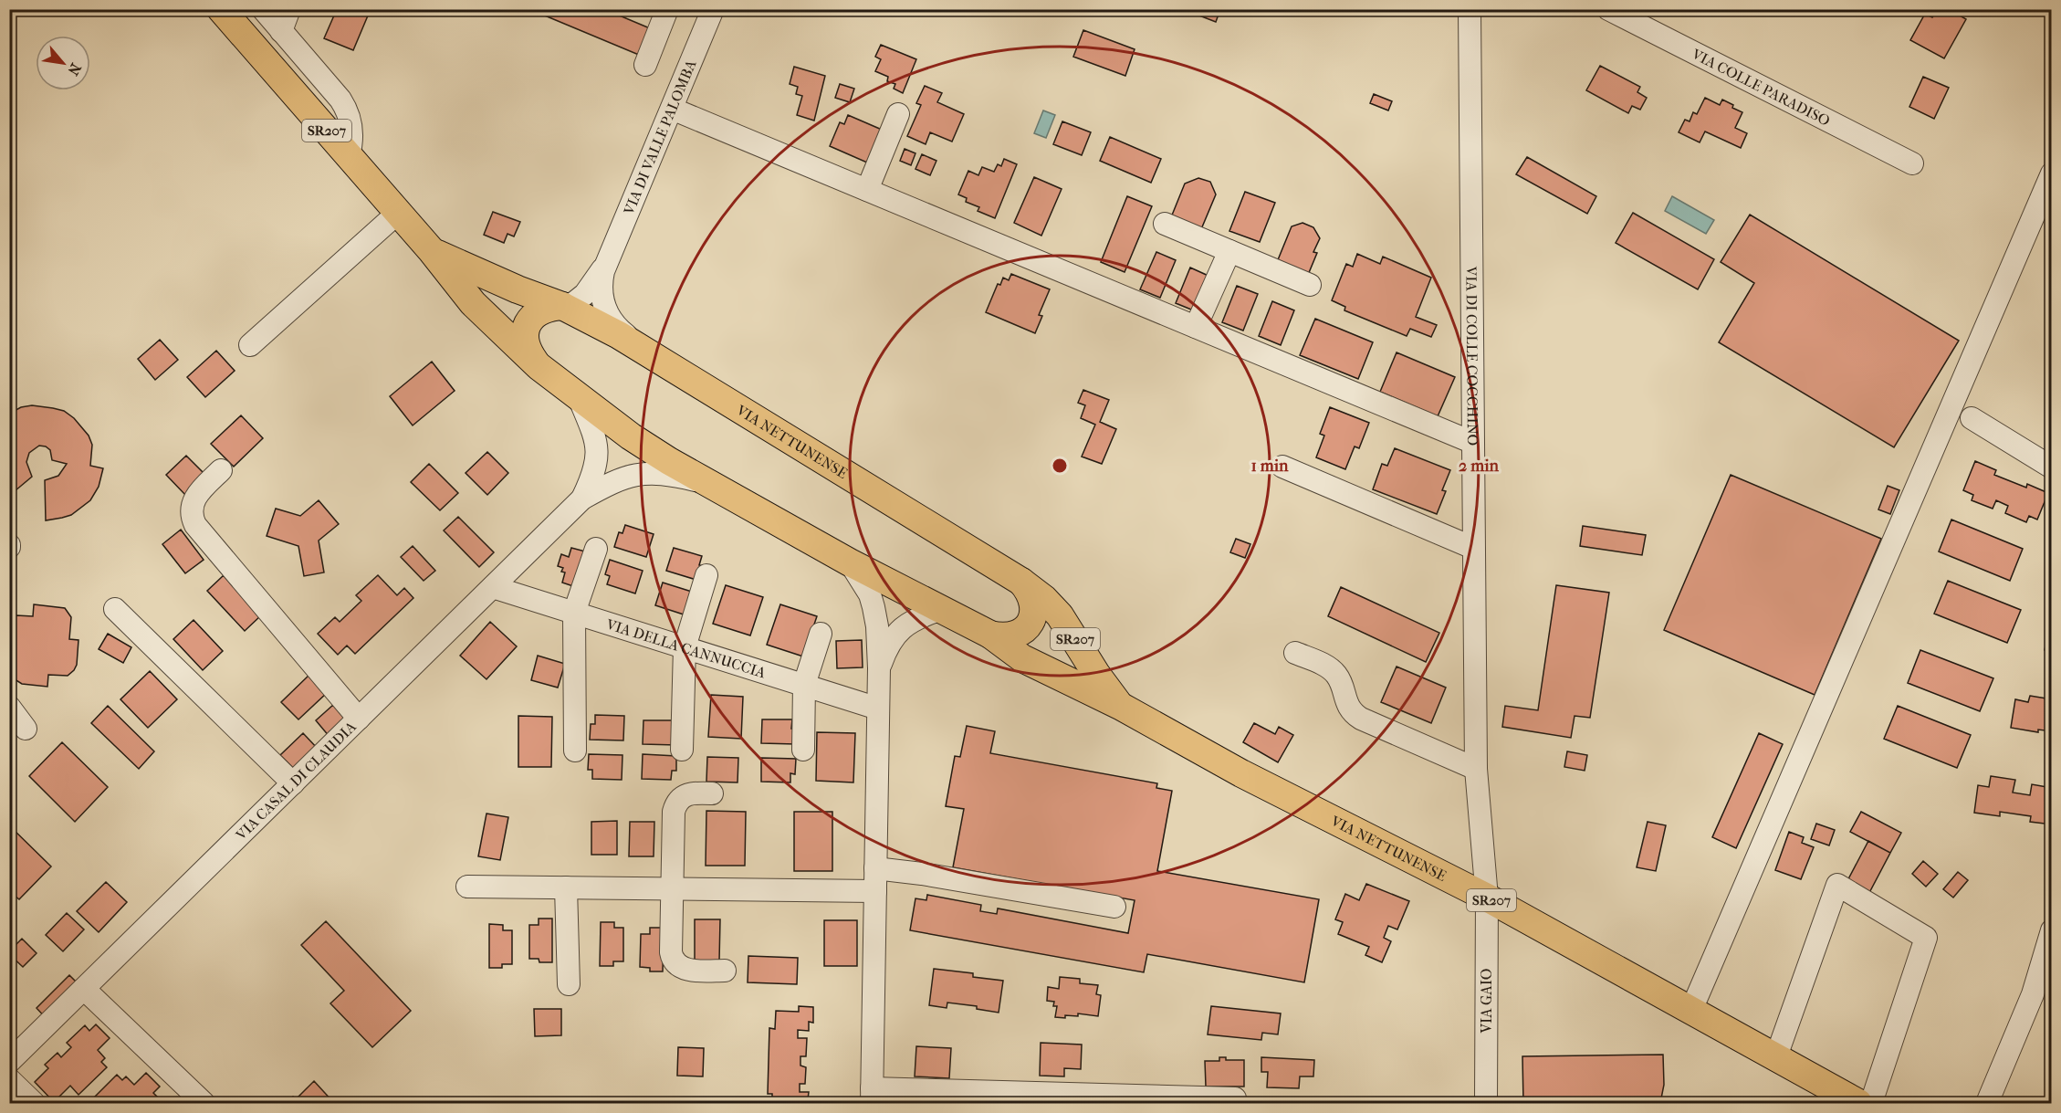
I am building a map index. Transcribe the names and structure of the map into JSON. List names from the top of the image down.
{
  "streets": {
    "main road": ["SR207", "VIA NETTUNENSE"],
    "street": [
      "VIA COLLE PARADISO",
      "VIA DI VALLE PALOMBA",
      "VIA DI COLLE COCCHINO",
      "VIA DELLA CANNUCCIA",
      "VIA CASAL DI CLAUDIA",
      "VIA GAIO"
    ]
  },
  "crossings": [
    ["VIA DI VALLE PALOMBA", "VIA NETTUNENSE"],
    ["VIA DI COLLE COCCHINO", "VIA NETTUNENSE"],
    ["VIA DI COLLE COCCHINO", "VIA GAIO"],
    ["VIA NETTUNENSE", "VIA CASAL DI CLAUDIA"],
    ["VIA NETTUNENSE", "VIA GAIO"],
    ["VIA DELLA CANNUCCIA", "VIA CASAL DI CLAUDIA"]
  ],
  "north": "bottom right",
  "rings": ["1 min", "2 min"]
}
